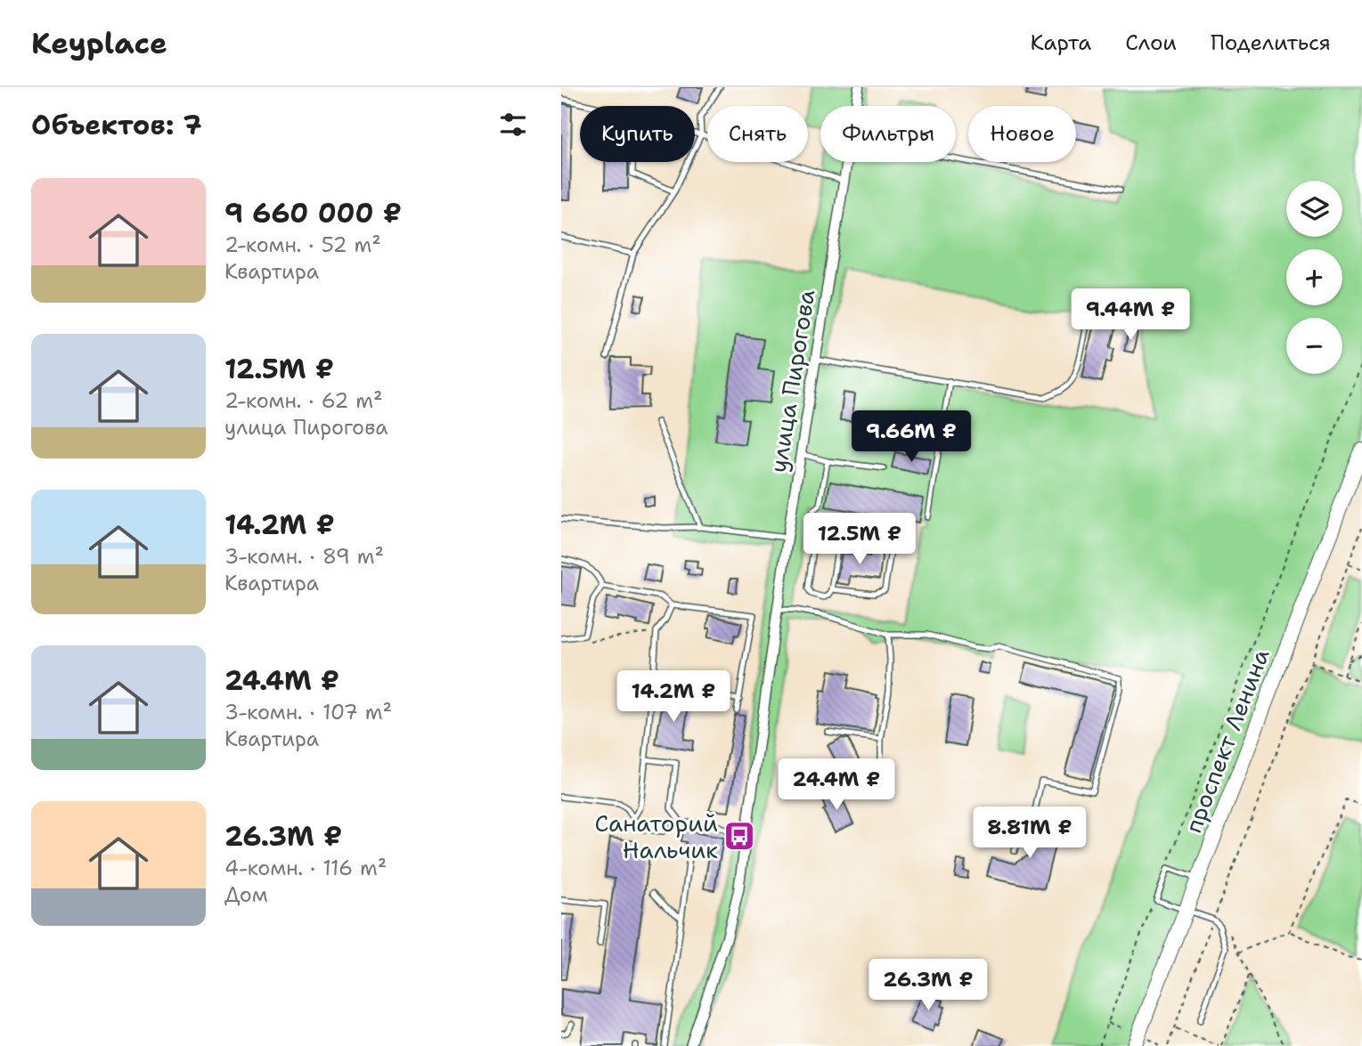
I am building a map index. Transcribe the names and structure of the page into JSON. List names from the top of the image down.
{
  "streets": {
    "main road": ["проспект Ленина"],
    "street": ["улица Пирогова"]
  },
  "places": {
    "bus stop": ["Санаторий Нальчик"]
  },
  "page": {
    "header": "Keyplace",
    "nav": ["Карта", "Слои", "Поделиться"],
    "heading": "Объектов: 7",
    "chip": [
      "Купить",
      "Снять",
      "Фильтры",
      "Новое"
    ],
    "list": [
      {
        "name": "9 660 000 ₽",
        "note": "2-комн. · 52 m² · Квартира"
      },
      {
        "name": "12.5M ₽",
        "note": "2-комн. · 62 m² · улица Пирогова"
      },
      {
        "name": "14.2M ₽",
        "note": "3-комн. · 89 m² · Квартира"
      },
      {
        "name": "24.4M ₽",
        "note": "3-комн. · 107 m² · Квартира"
      },
      {
        "name": "26.3M ₽",
        "note": "4-комн. · 116 m² · Дом"
      }
    ],
    "map_buttons": ["+", "−"],
    "price": [
      "9.44M ₽",
      "9.66M ₽",
      "12.5M ₽",
      "14.2M ₽",
      "24.4M ₽",
      "8.81M ₽",
      "26.3M ₽"
    ]
  }
}
